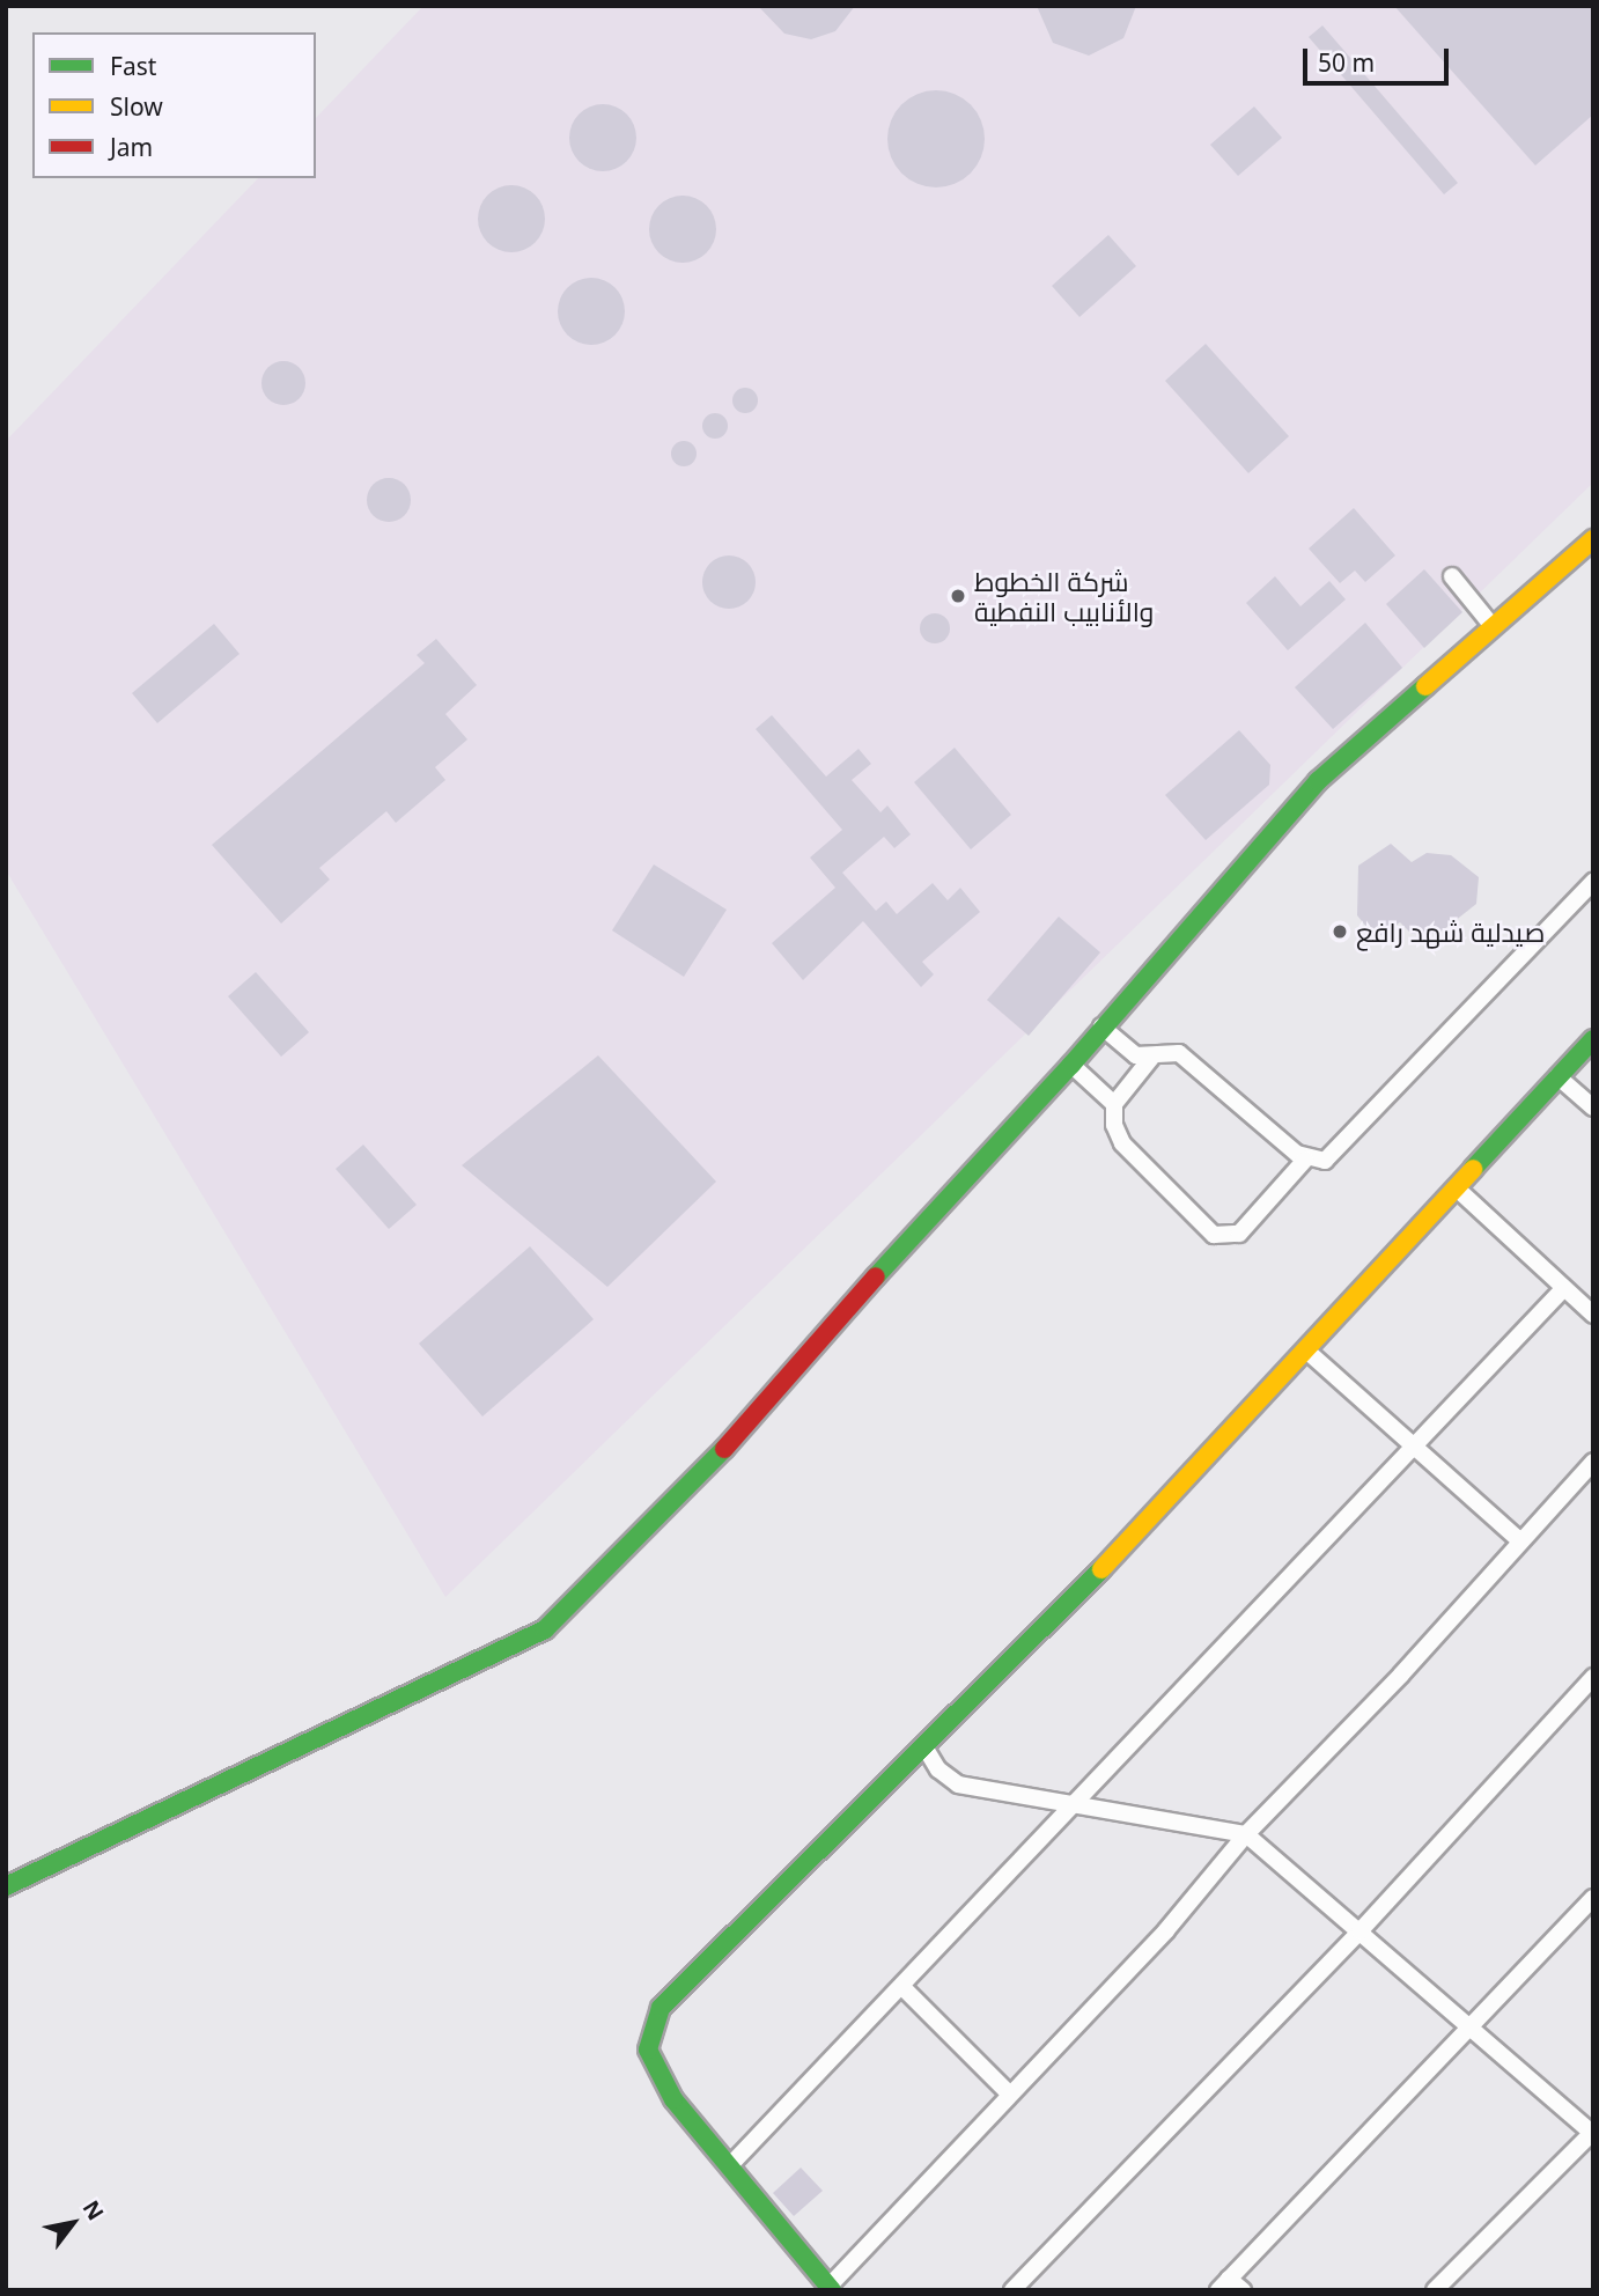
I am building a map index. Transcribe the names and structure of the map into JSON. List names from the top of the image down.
{
  "places": ["شركة الخطوط والأنابيب النفطية", "صيدلية شهد رافع"],
  "legend": ["Fast", "Slow", "Jam"],
  "scale_bar": "50 m",
  "north": "top right"
}
